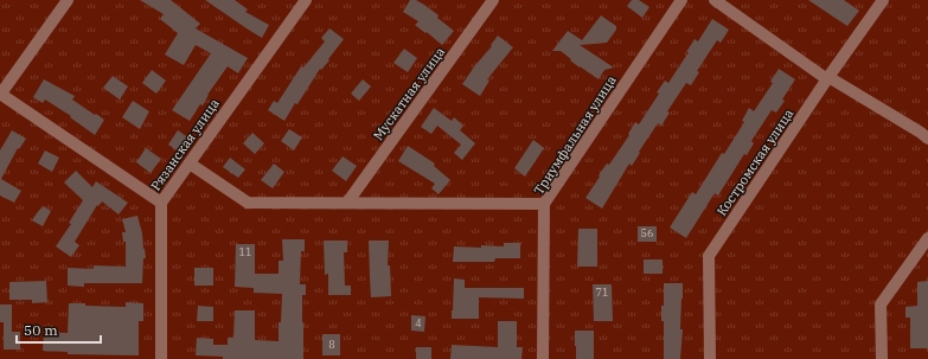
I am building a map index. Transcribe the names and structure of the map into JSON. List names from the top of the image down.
{
  "streets": {
    "street": [
      "Мускатная улица",
      "Триумфальная улица",
      "Рязанская улица",
      "Костромская улица"
    ]
  },
  "house_numbers": [
    "56",
    "11",
    "71",
    "4",
    "8"
  ],
  "scale_bar": "50 m"
}
